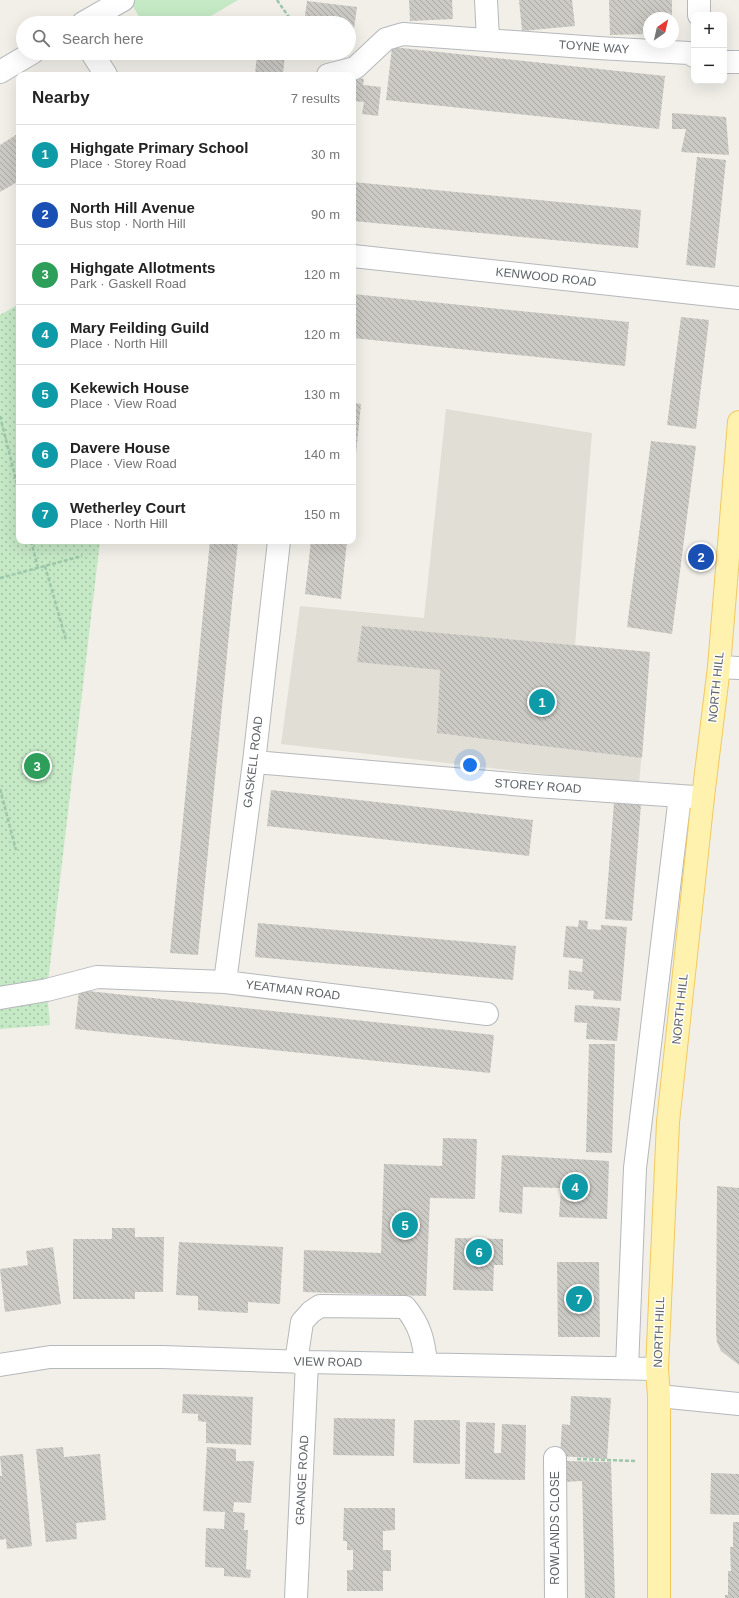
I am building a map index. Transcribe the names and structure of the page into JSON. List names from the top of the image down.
{
  "streets": {
    "main road": ["NORTH HILL"],
    "street": [
      "TOYNE WAY",
      "KENWOOD ROAD",
      "GASKELL ROAD",
      "STOREY ROAD",
      "YEATMAN ROAD",
      "VIEW ROAD",
      "GRANGE ROAD",
      "ROWLANDS CLOSE"
    ]
  },
  "crossings": [
    ["NORTH HILL", "STOREY ROAD"],
    ["NORTH HILL", "VIEW ROAD"],
    ["GASKELL ROAD", "STOREY ROAD"],
    ["GASKELL ROAD", "YEATMAN ROAD"],
    ["VIEW ROAD", "GRANGE ROAD"]
  ],
  "north": "top right",
  "page": {
    "map_buttons": ["+", "−"],
    "search": "Search here",
    "heading": ["Nearby", "7 results"],
    "list": [
      {
        "mark": "1",
        "name": "Highgate Primary School",
        "note": "Place · Storey Road",
        "value": "30 m"
      },
      {
        "mark": "2",
        "name": "North Hill Avenue",
        "note": "Bus stop · North Hill",
        "value": "90 m"
      },
      {
        "mark": "3",
        "name": "Highgate Allotments",
        "note": "Park · Gaskell Road",
        "value": "120 m"
      },
      {
        "mark": "4",
        "name": "Mary Feilding Guild",
        "note": "Place · North Hill",
        "value": "120 m"
      },
      {
        "mark": "5",
        "name": "Kekewich House",
        "note": "Place · View Road",
        "value": "130 m"
      },
      {
        "mark": "6",
        "name": "Davere House",
        "note": "Place · View Road",
        "value": "140 m"
      },
      {
        "mark": "7",
        "name": "Wetherley Court",
        "note": "Place · North Hill",
        "value": "150 m"
      }
    ],
    "pins": [
      "2",
      "1",
      "3",
      "4",
      "5",
      "6",
      "7"
    ]
  }
}
